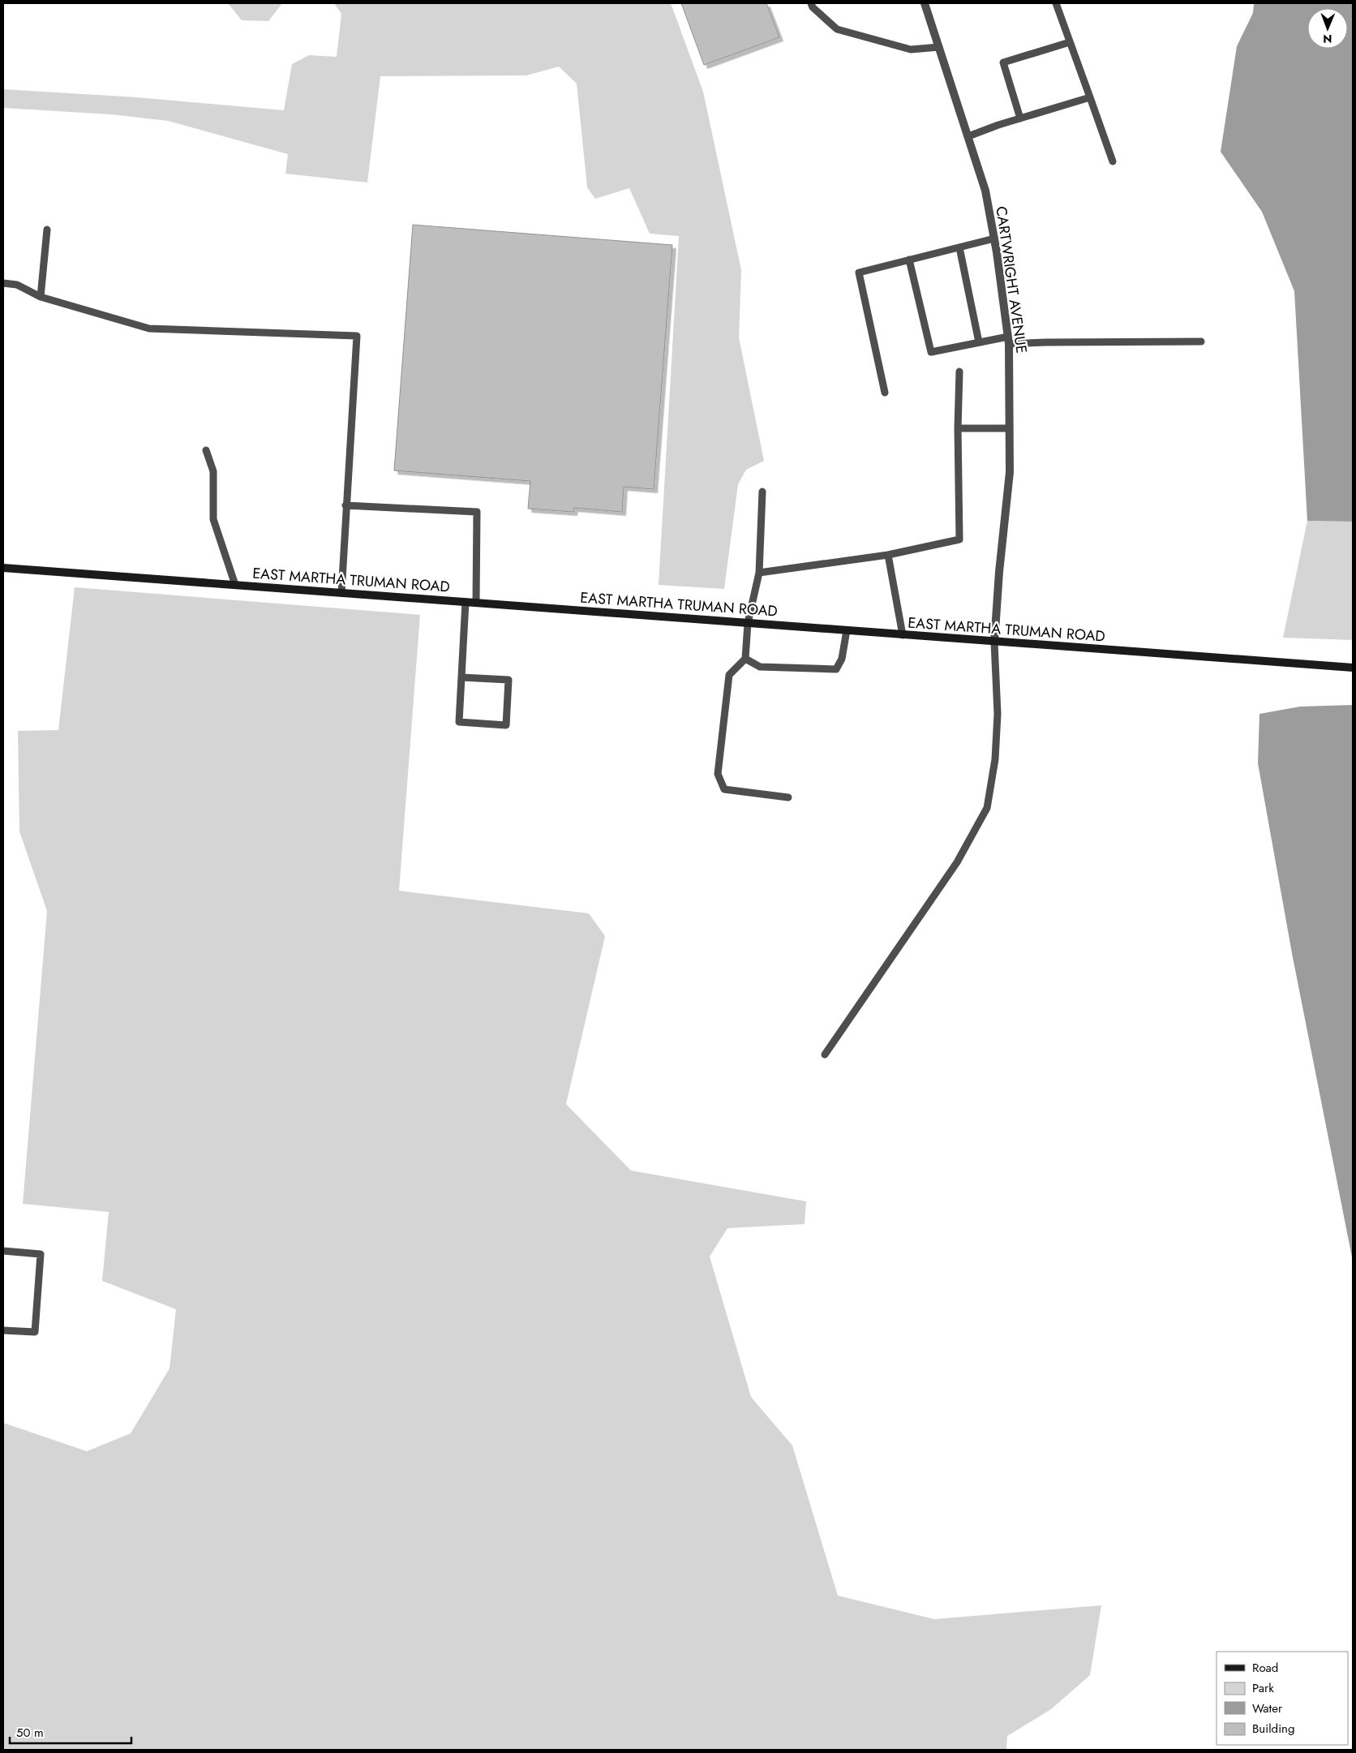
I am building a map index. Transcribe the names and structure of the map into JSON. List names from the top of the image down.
{
  "streets": {
    "main road": ["EAST MARTHA TRUMAN ROAD"],
    "street": ["CARTWRIGHT AVENUE"]
  },
  "crossings": [
    ["CARTWRIGHT AVENUE", "EAST MARTHA TRUMAN ROAD"]
  ],
  "legend": [
    "Road",
    "Park",
    "Water",
    "Building"
  ],
  "scale_bar": "50 m",
  "north": "bottom"
}
